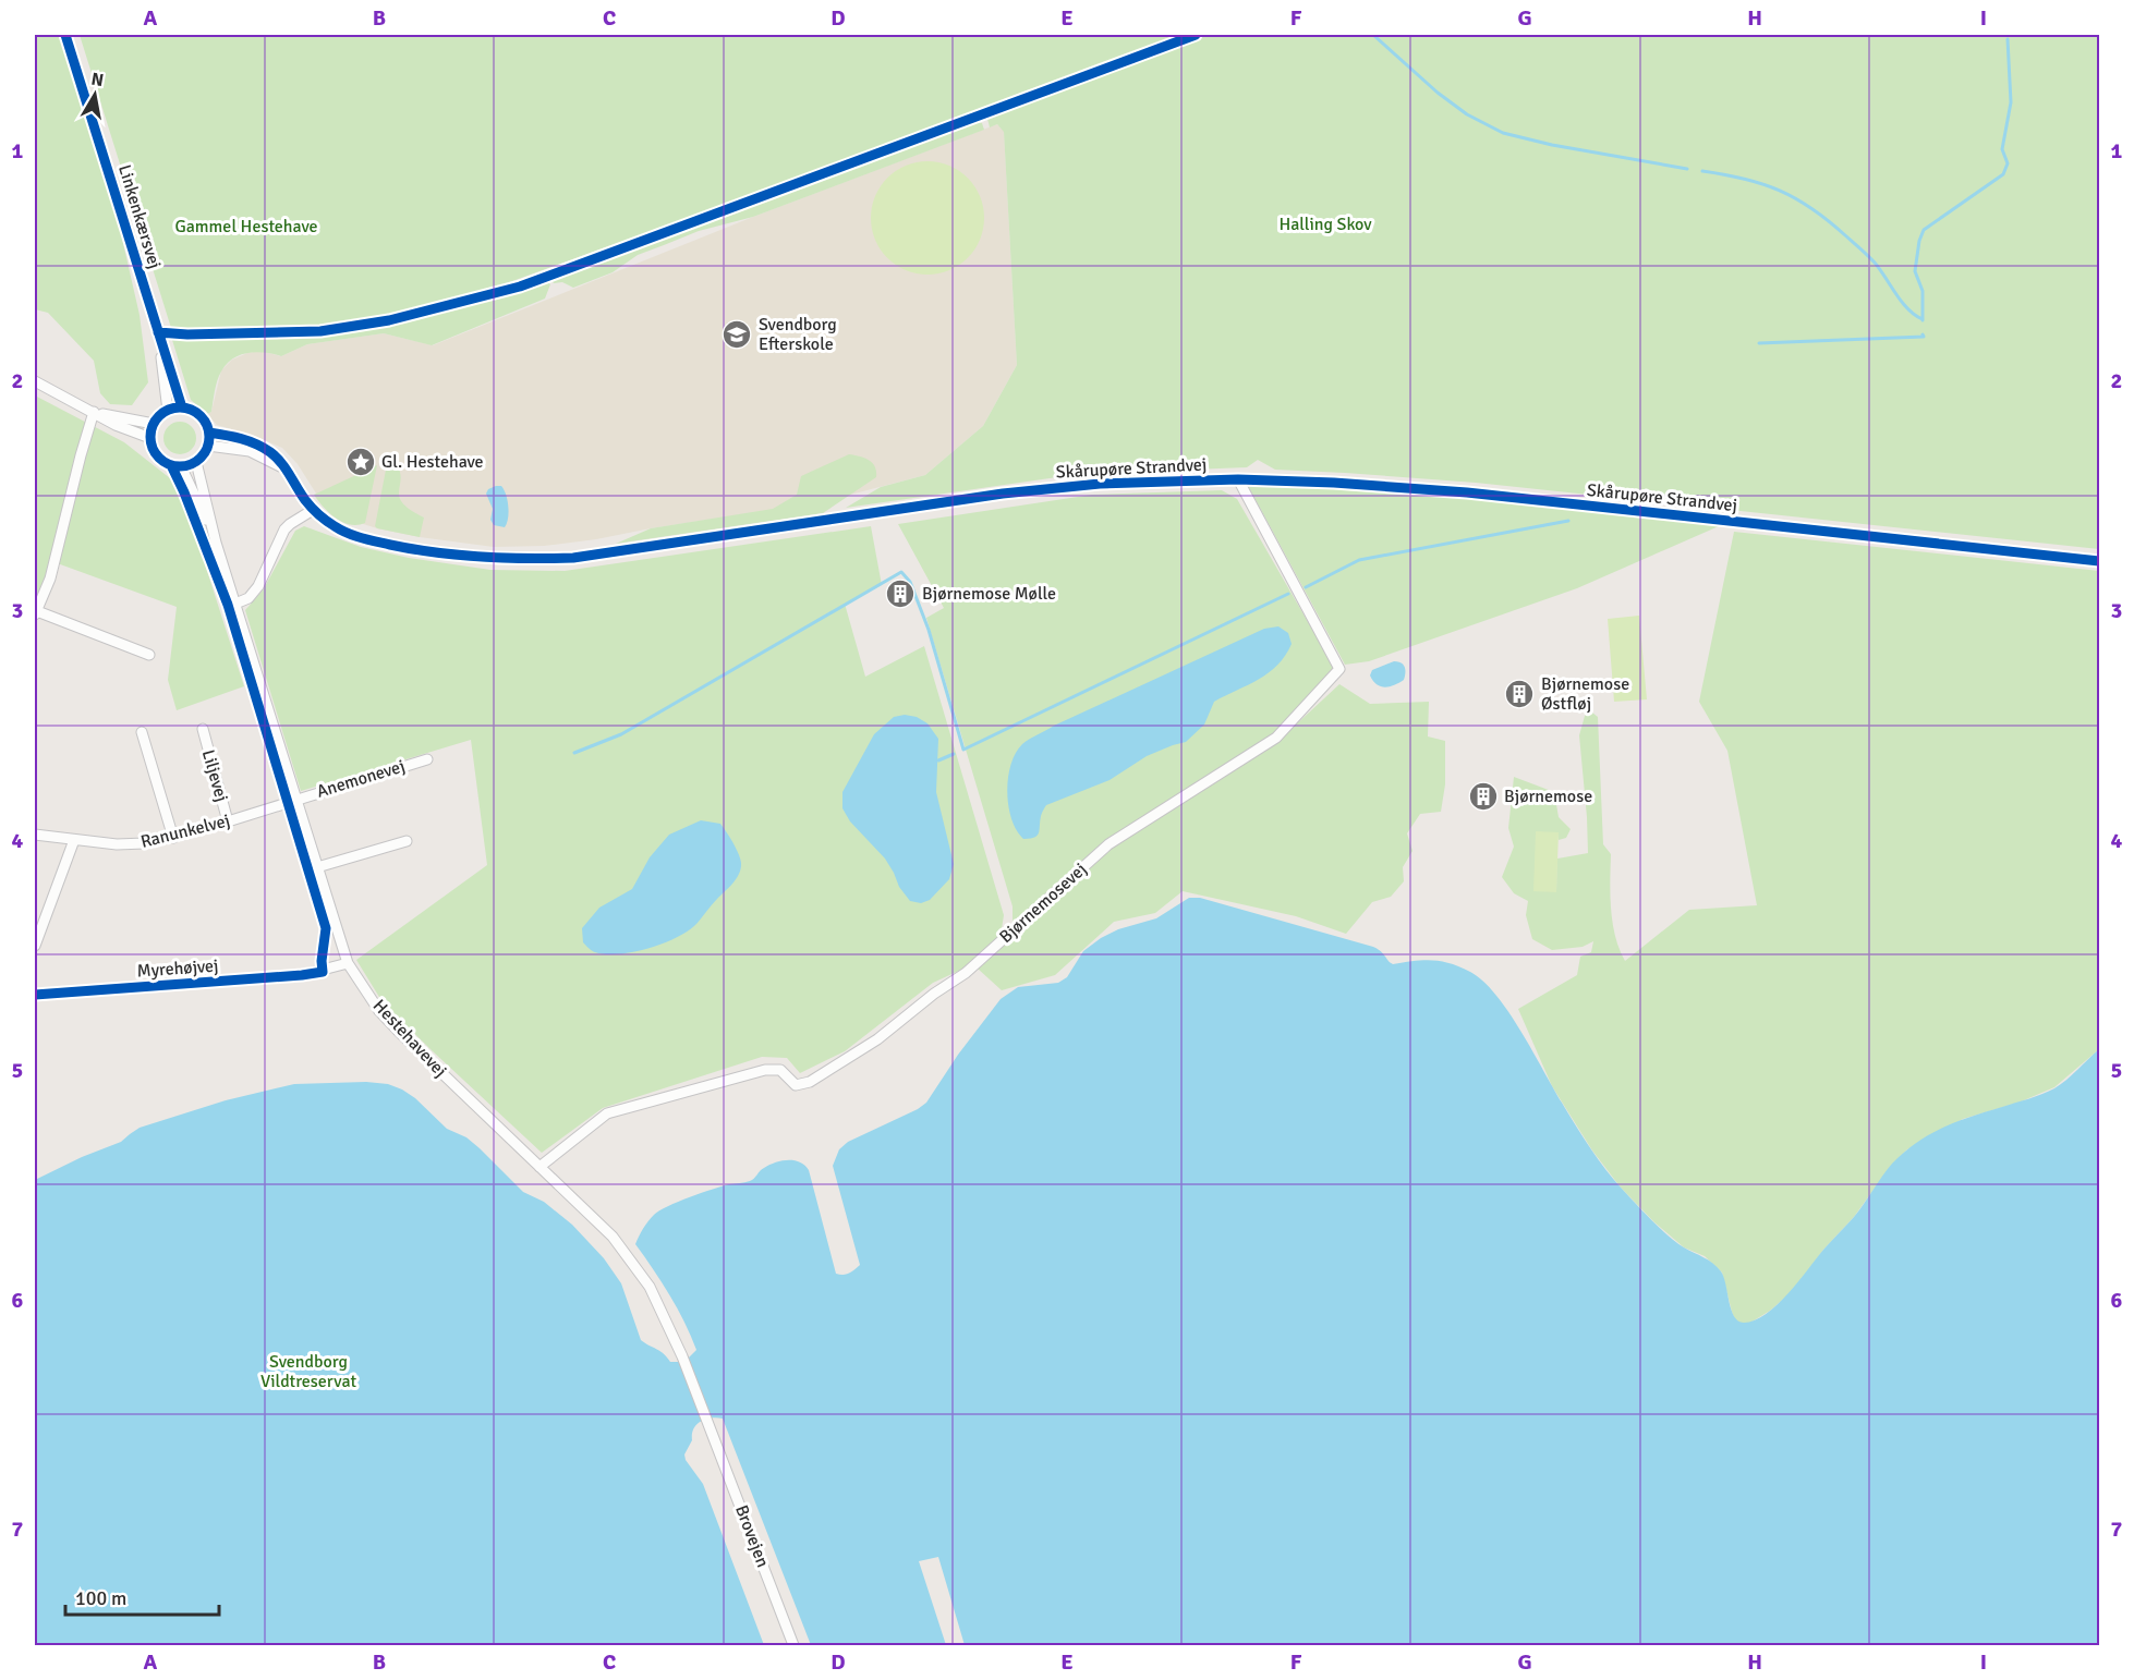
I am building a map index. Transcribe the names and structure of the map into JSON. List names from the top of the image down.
{
  "streets": {
    "street": [
      "Linkenkærsvej",
      "Skårupøre Strandvej",
      "Liljevej",
      "Anemonevej",
      "Ranunkelvej",
      "Bjørnemosevej",
      "Myrehøjvej",
      "Hestehavevej",
      "Brovejen"
    ]
  },
  "crossings": [
    ["Linkenkærsvej", "Skårupøre Strandvej"],
    ["Linkenkærsvej", "Hestehavevej"],
    ["Skårupøre Strandvej", "Bjørnemosevej"],
    ["Skårupøre Strandvej", "Hestehavevej"],
    ["Liljevej", "Ranunkelvej"],
    ["Anemonevej", "Ranunkelvej"],
    ["Anemonevej", "Hestehavevej"],
    ["Ranunkelvej", "Hestehavevej"],
    ["Bjørnemosevej", "Hestehavevej"],
    ["Myrehøjvej", "Hestehavevej"],
    ["Hestehavevej", "Brovejen"]
  ],
  "parks": ["Halling Skov", "Gammel Hestehave", "Svendborg Vildtreservat"],
  "places": {
    "school or university": ["Svendborg Efterskole"],
    "place": ["Gl. Hestehave"],
    "building": ["Bjørnemose Mølle", "Bjørnemose Østfløj", "Bjørnemose"]
  },
  "scale_bar": "100 m",
  "north": "top",
  "grid": {
    "columns": [
      "A",
      "B",
      "C",
      "D",
      "E",
      "F",
      "G",
      "H",
      "I"
    ],
    "rows": [
      "1",
      "2",
      "3",
      "4",
      "5",
      "6",
      "7"
    ]
  }
}
